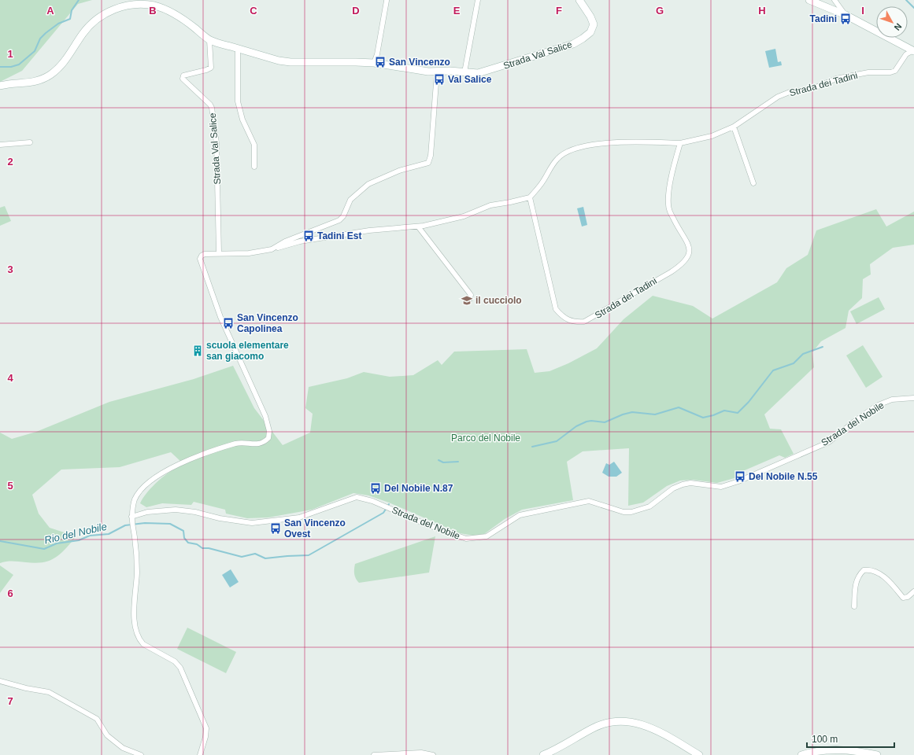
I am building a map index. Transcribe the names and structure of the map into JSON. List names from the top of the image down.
{
  "streets": {
    "street": ["Strada Val Salice", "Strada dei Tadini", "Strada del Nobile"]
  },
  "water": ["Rio del Nobile"],
  "parks": ["Parco del Nobile"],
  "places": {
    "bus stop": [
      "Tadini",
      "San Vincenzo",
      "Val Salice",
      "Tadini Est",
      "San Vincenzo Capolinea",
      "Del Nobile N.55",
      "Del Nobile N.87",
      "San Vincenzo Ovest"
    ],
    "school or university": ["il cucciolo"],
    "building": ["scuola elementare san giacomo"]
  },
  "scale_bar": "100 m",
  "north": "bottom right",
  "grid": {
    "columns": [
      "A",
      "B",
      "C",
      "D",
      "E",
      "F",
      "G",
      "H",
      "I"
    ],
    "rows": [
      "1",
      "2",
      "3",
      "4",
      "5",
      "6",
      "7"
    ]
  }
}
